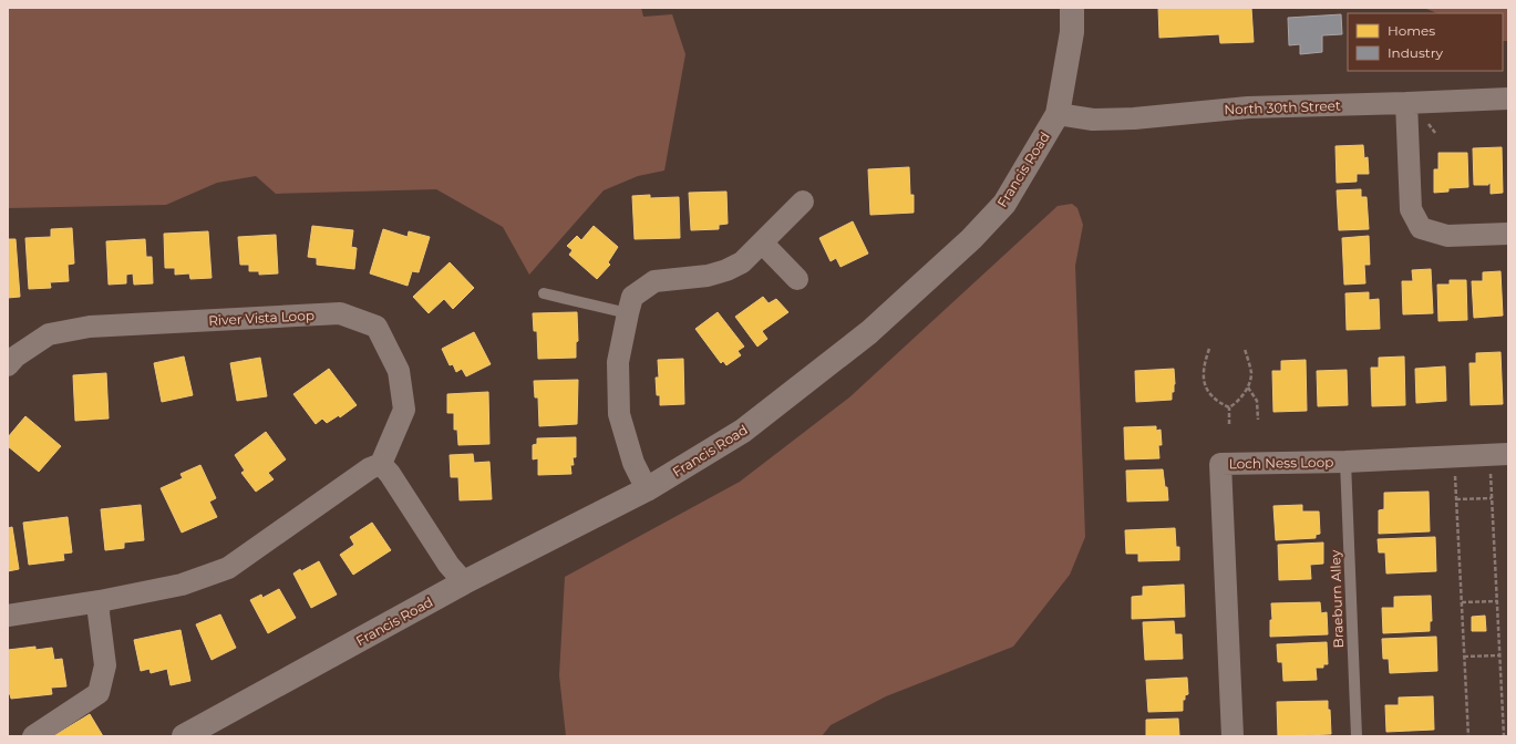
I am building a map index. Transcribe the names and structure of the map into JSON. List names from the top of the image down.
{
  "streets": {
    "street": [
      "North 30th Street",
      "Francis Road",
      "River Vista Loop",
      "Loch Ness Loop"
    ],
    "lane": ["Braeburn Alley"]
  },
  "crossings": [
    ["North 30th Street", "Francis Road"],
    ["Loch Ness Loop", "Braeburn Alley"]
  ],
  "legend": ["Homes", "Industry"]
}
